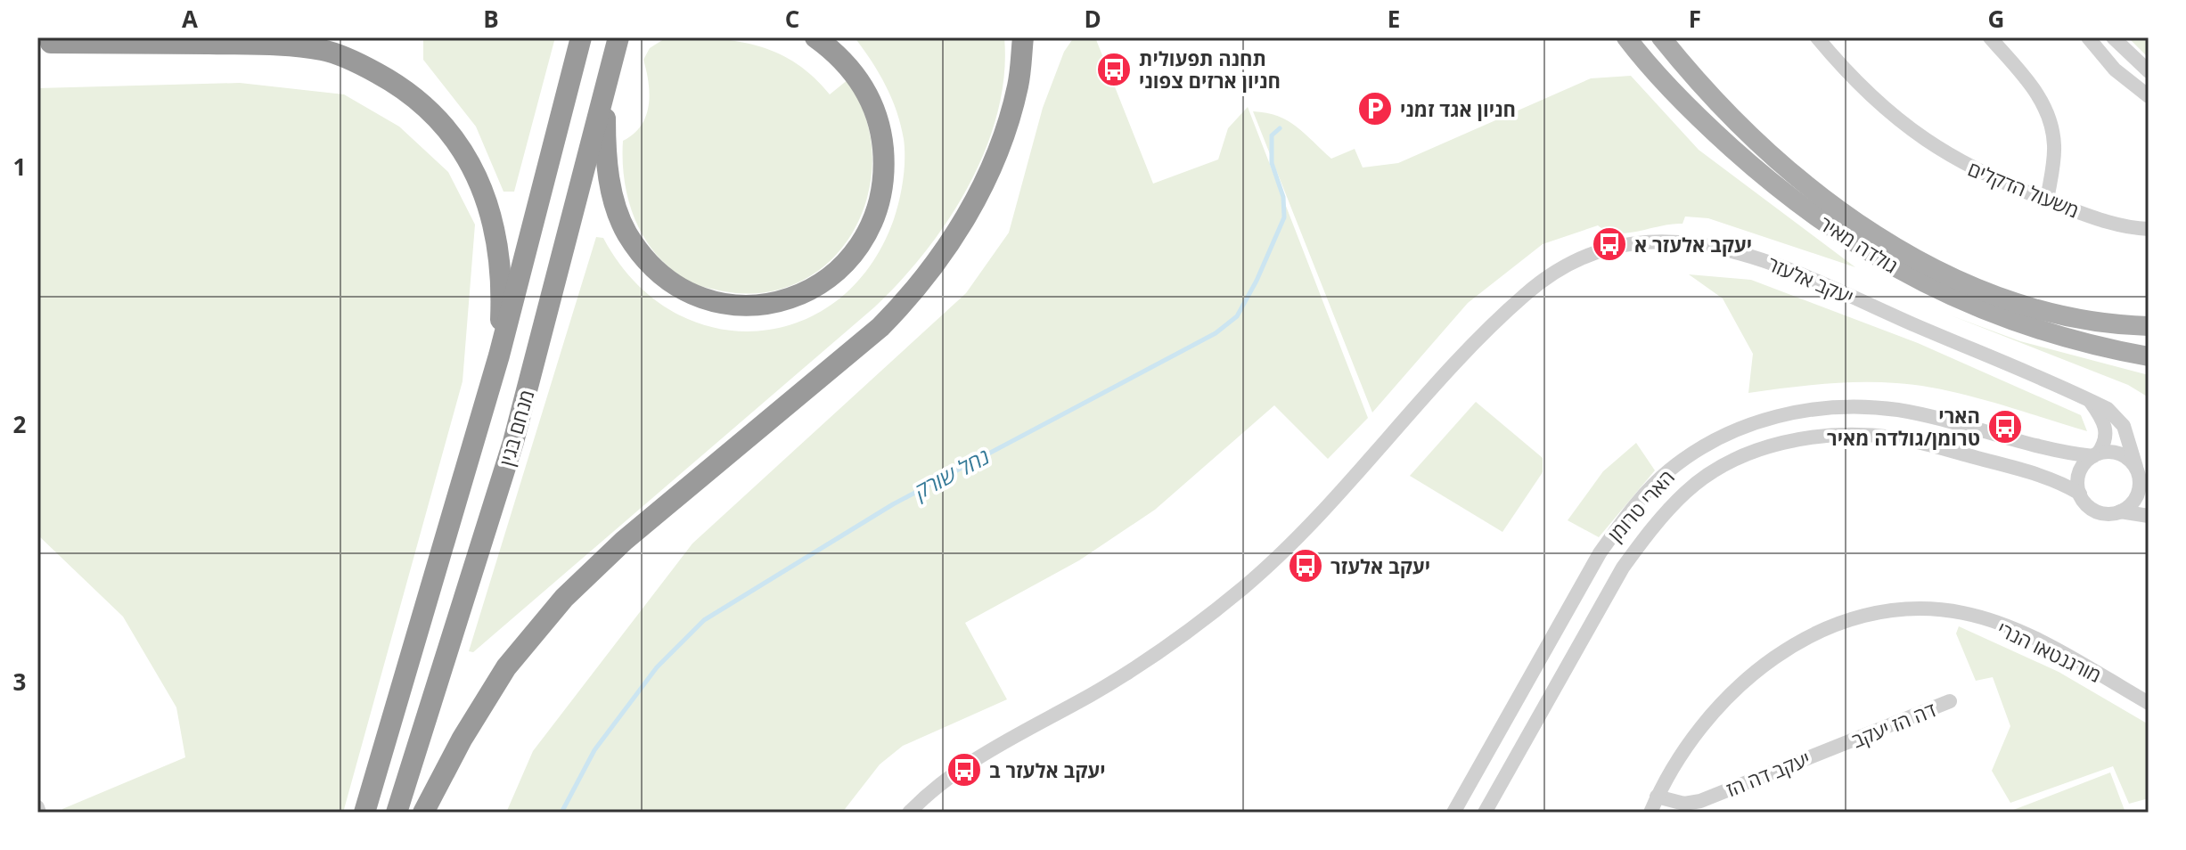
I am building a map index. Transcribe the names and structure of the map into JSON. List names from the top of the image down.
{
  "streets": {
    "highway": ["מנחם בגין"],
    "main road": ["גולדה מאיר"],
    "street": [
      "משעול הדקלים",
      "יעקב אלעזר",
      "הארי טרומן",
      "מורגנטאו הנרי",
      "דה הז יעקב",
      "יעקב דה הז"
    ]
  },
  "crossings": [
    ["יעקב אלעזר", "הארי טרומן"],
    ["מורגנטאו הנרי", "יעקב דה הז"],
    ["דה הז יעקב", "יעקב דה הז"]
  ],
  "water": ["נחל שורק"],
  "places": {
    "bus stop": [
      "תחנה תפעולית חניון ארזים צפוני",
      "יעקב אלעזר א",
      "הארי טרומן/גולדה מאיר",
      "יעקב אלעזר",
      "יעקב אלעזר ב"
    ],
    "parking": ["חניון אגד זמני"]
  },
  "grid": {
    "columns": [
      "A",
      "B",
      "C",
      "D",
      "E",
      "F",
      "G"
    ],
    "rows": ["1", "2", "3"]
  }
}
